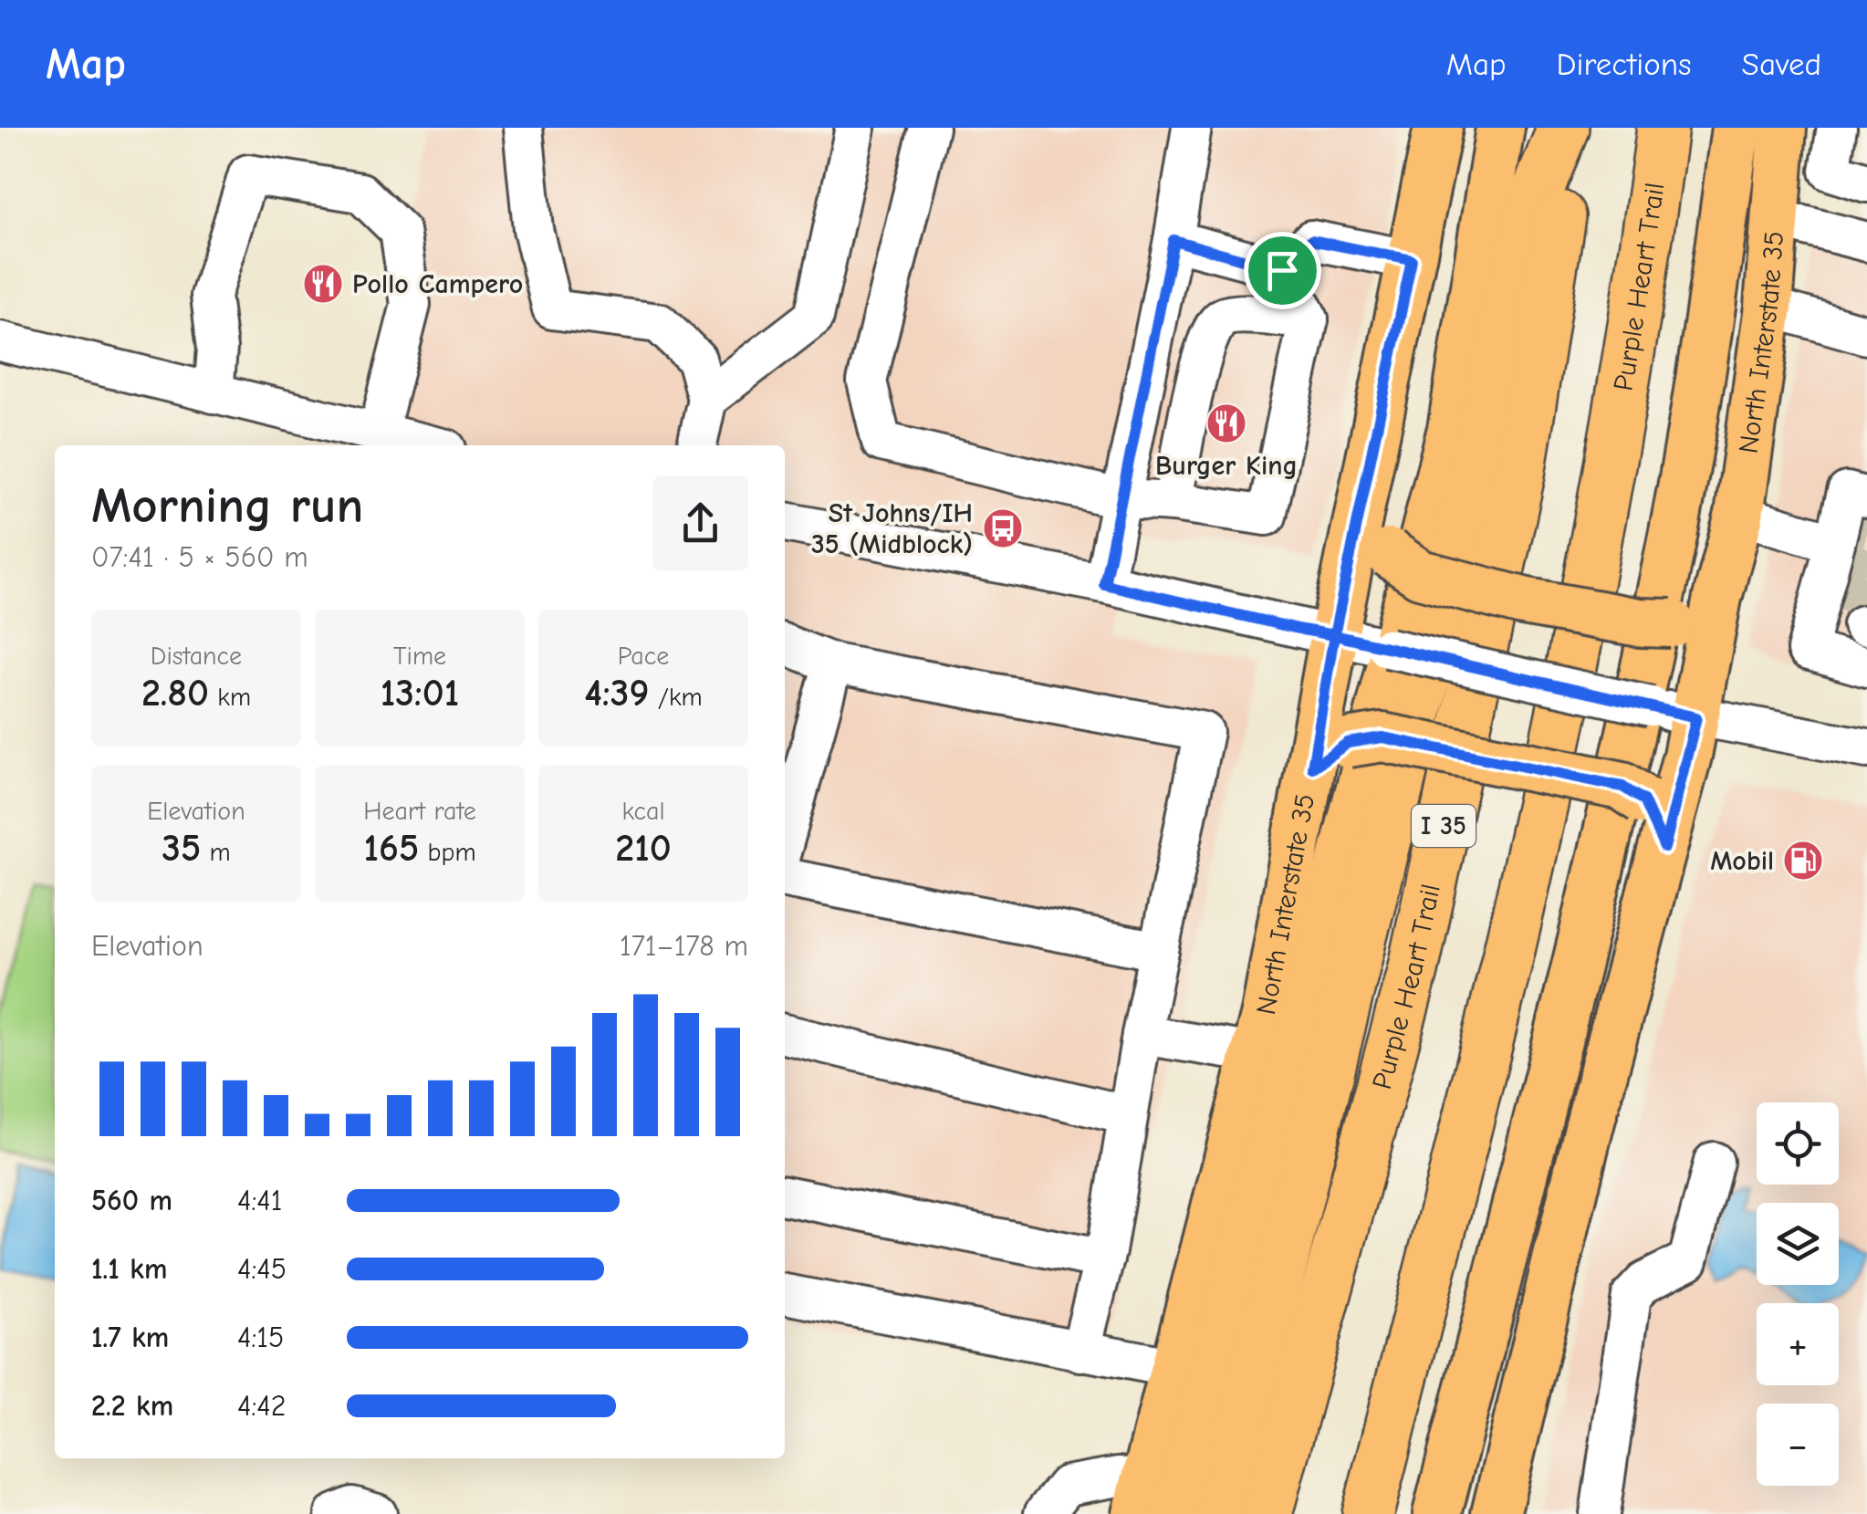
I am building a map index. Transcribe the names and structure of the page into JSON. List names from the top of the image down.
{
  "streets": {
    "highway": ["Purple Heart Trail", "I 35"],
    "main road": ["North Interstate 35"]
  },
  "places": {
    "restaurant": ["Pollo Campero", "Burger King"],
    "bus stop": ["St Johns/IH 35 (Midblock)"],
    "fuel station": ["Mobil"]
  },
  "page": {
    "header": "Map",
    "nav": ["Map", "Directions", "Saved"],
    "heading": ["Morning run", "07:41 · 5 × 560 m"],
    "stats": [
      ["Distance", "2.80 km"],
      ["Time", "13:01"],
      ["Pace", "4:39 /km"],
      ["Elevation", "35 m"],
      ["Heart rate", "165 bpm"],
      ["kcal", "210"]
    ],
    "chart": ["Elevation", "171–178 m"],
    "map_buttons": ["+", "−"],
    "list": [
      {
        "name": "560 m",
        "note": "4:41"
      },
      {
        "name": "1.1 km",
        "note": "4:45"
      },
      {
        "name": "1.7 km",
        "note": "4:15"
      },
      {
        "name": "2.2 km",
        "note": "4:42"
      }
    ]
  }
}
